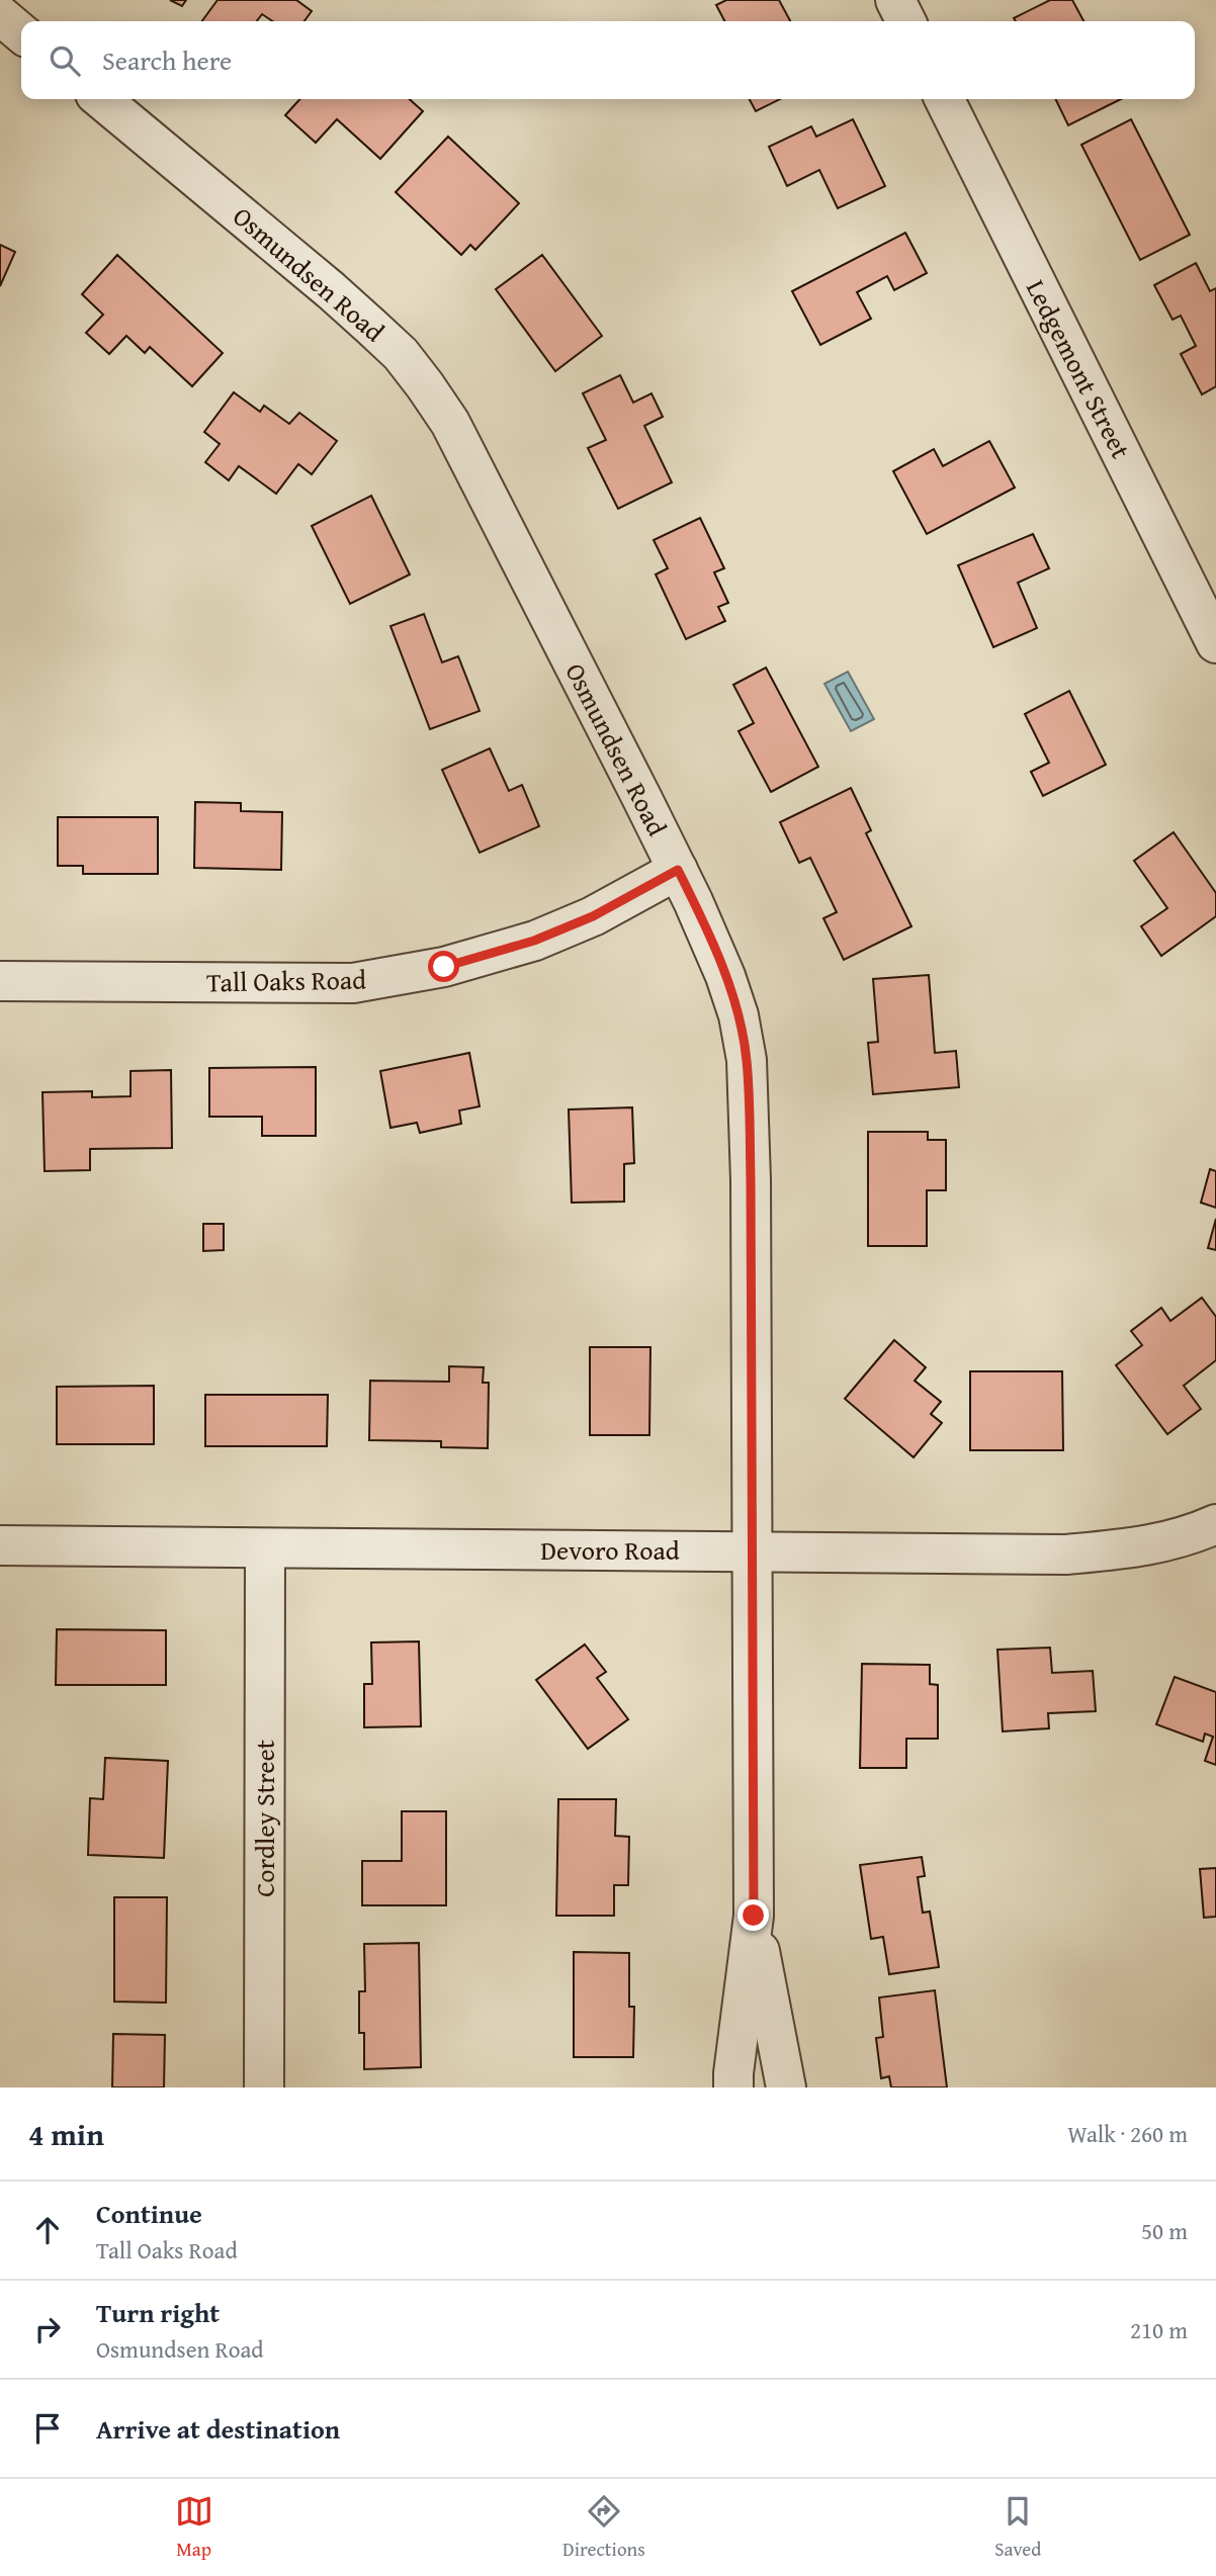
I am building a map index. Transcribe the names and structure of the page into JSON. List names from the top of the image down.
{
  "streets": {
    "street": [
      "Osmundsen Road",
      "Ledgemont Street",
      "Tall Oaks Road",
      "Devoro Road",
      "Cordley Street"
    ]
  },
  "crossings": [
    ["Osmundsen Road", "Tall Oaks Road"],
    ["Osmundsen Road", "Devoro Road"],
    ["Devoro Road", "Cordley Street"]
  ],
  "page": {
    "search": "Search here",
    "heading": ["4 min", "Walk · 260 m"],
    "list": [
      ["Continue", "Tall Oaks Road", "50 m"],
      ["Turn right", "Osmundsen Road", "210 m"],
      "Arrive at destination"
    ],
    "nav": ["Map", "Directions", "Saved"]
  }
}
